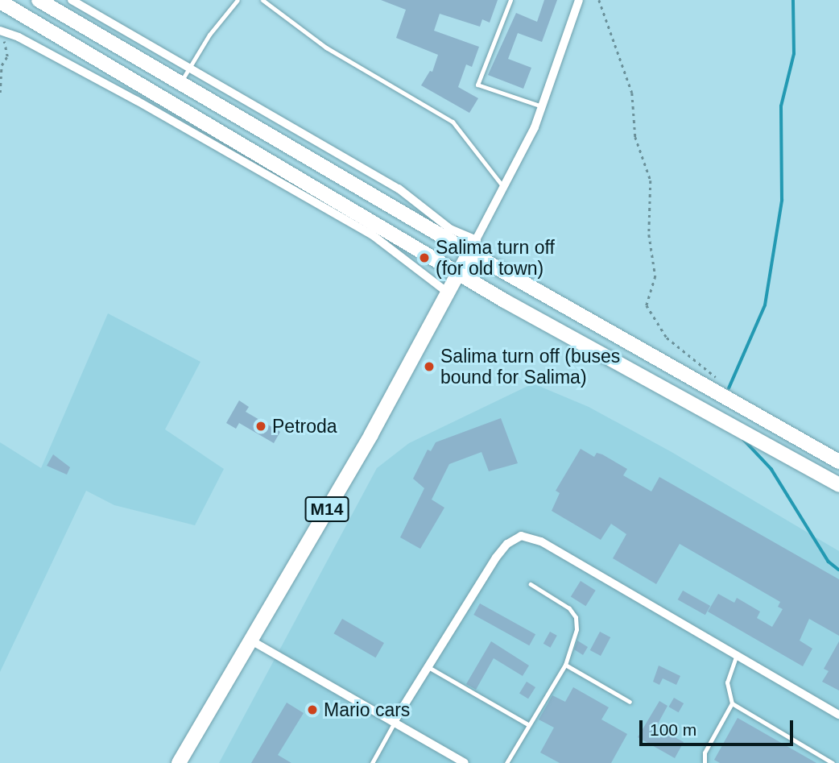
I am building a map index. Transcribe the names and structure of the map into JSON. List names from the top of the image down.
{
  "streets": {
    "highway": ["M14"]
  },
  "places": [
    "Salima turn off (for old town)",
    "Salima turn off (buses bound for Salima)",
    "Petroda",
    "Mario cars"
  ],
  "scale_bar": "100 m"
}
